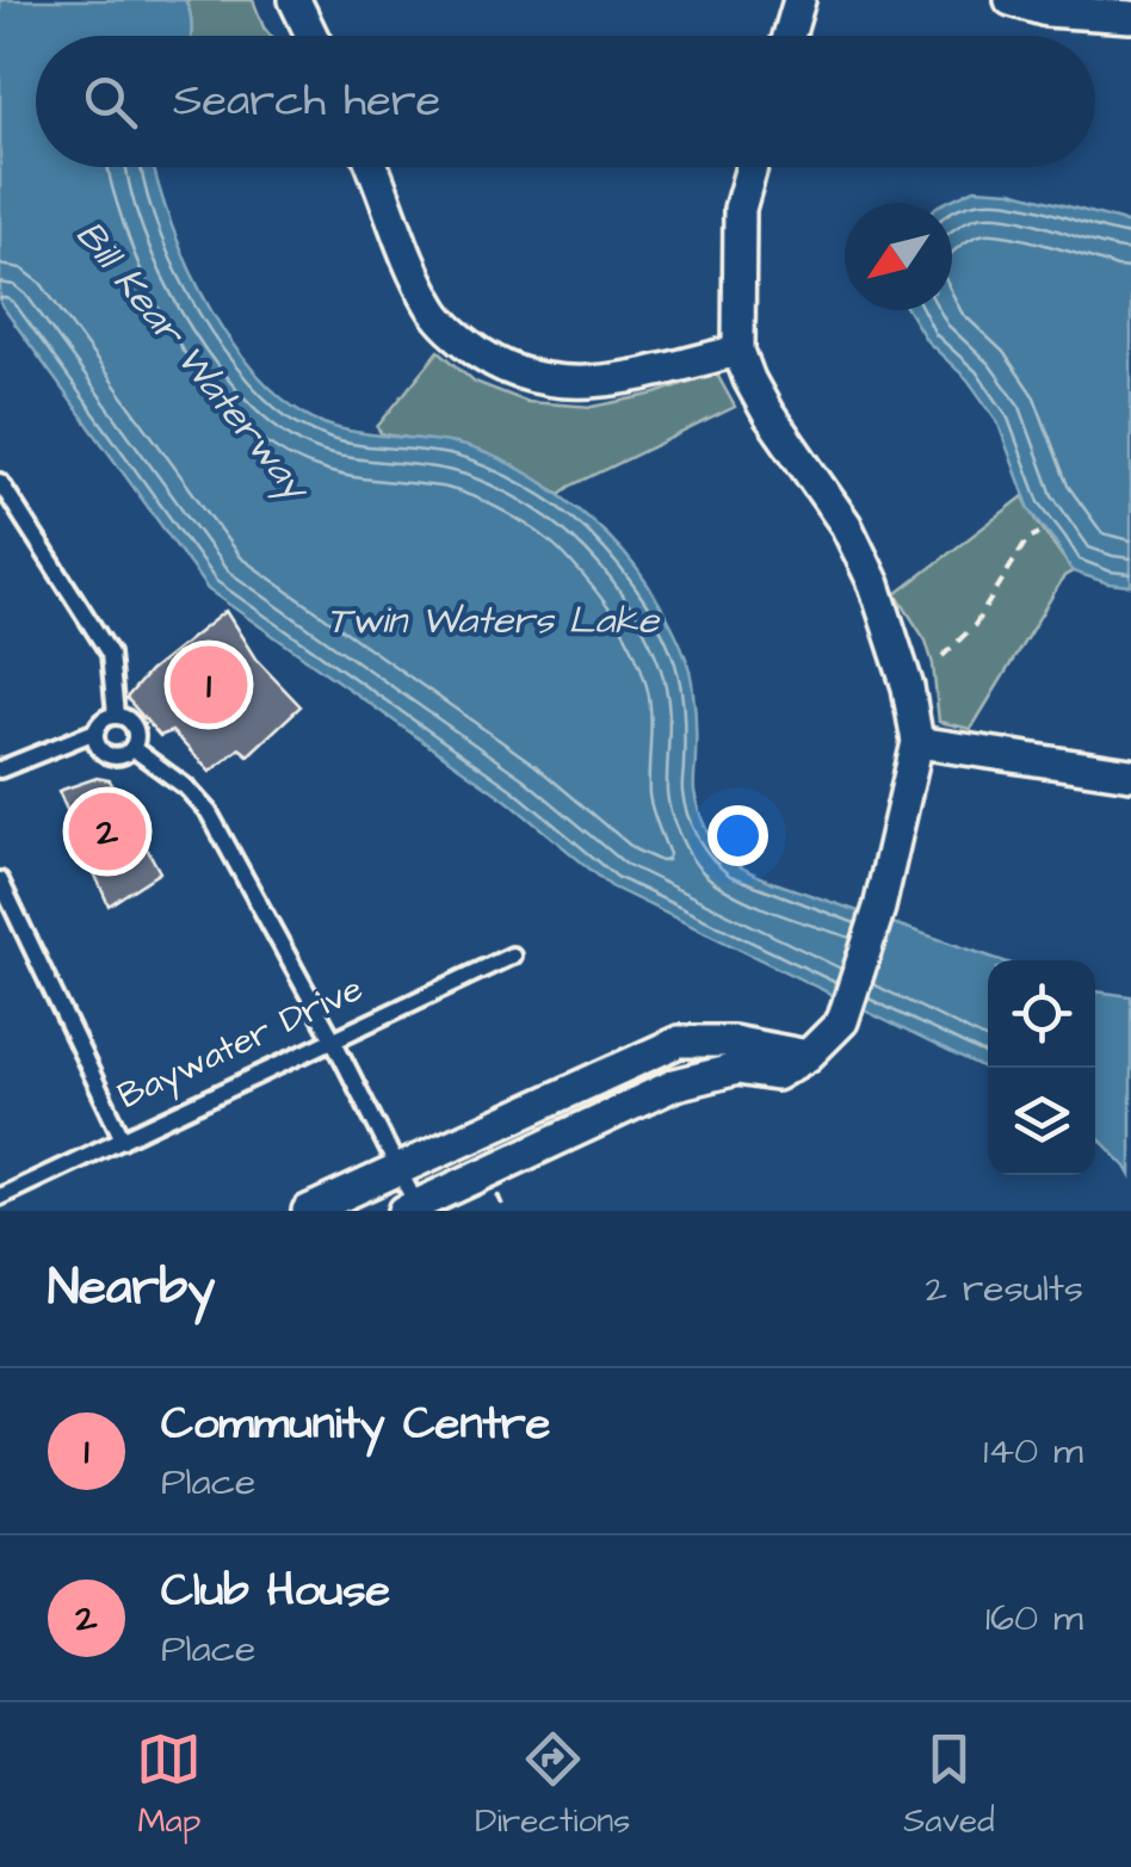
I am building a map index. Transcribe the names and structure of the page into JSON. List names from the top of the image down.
{
  "streets": {
    "lane": ["Baywater Drive"]
  },
  "water": ["Bill Kear Waterway", "Twin Waters Lake"],
  "north": "bottom left",
  "page": {
    "search": "Search here",
    "pins": ["1", "2"],
    "heading": ["Nearby", "2 results"],
    "list": [
      {
        "mark": "1",
        "name": "Community Centre",
        "note": "Place",
        "value": "140 m"
      },
      {
        "mark": "2",
        "name": "Club House",
        "note": "Place",
        "value": "160 m"
      }
    ],
    "nav": ["Map", "Directions", "Saved"]
  }
}
